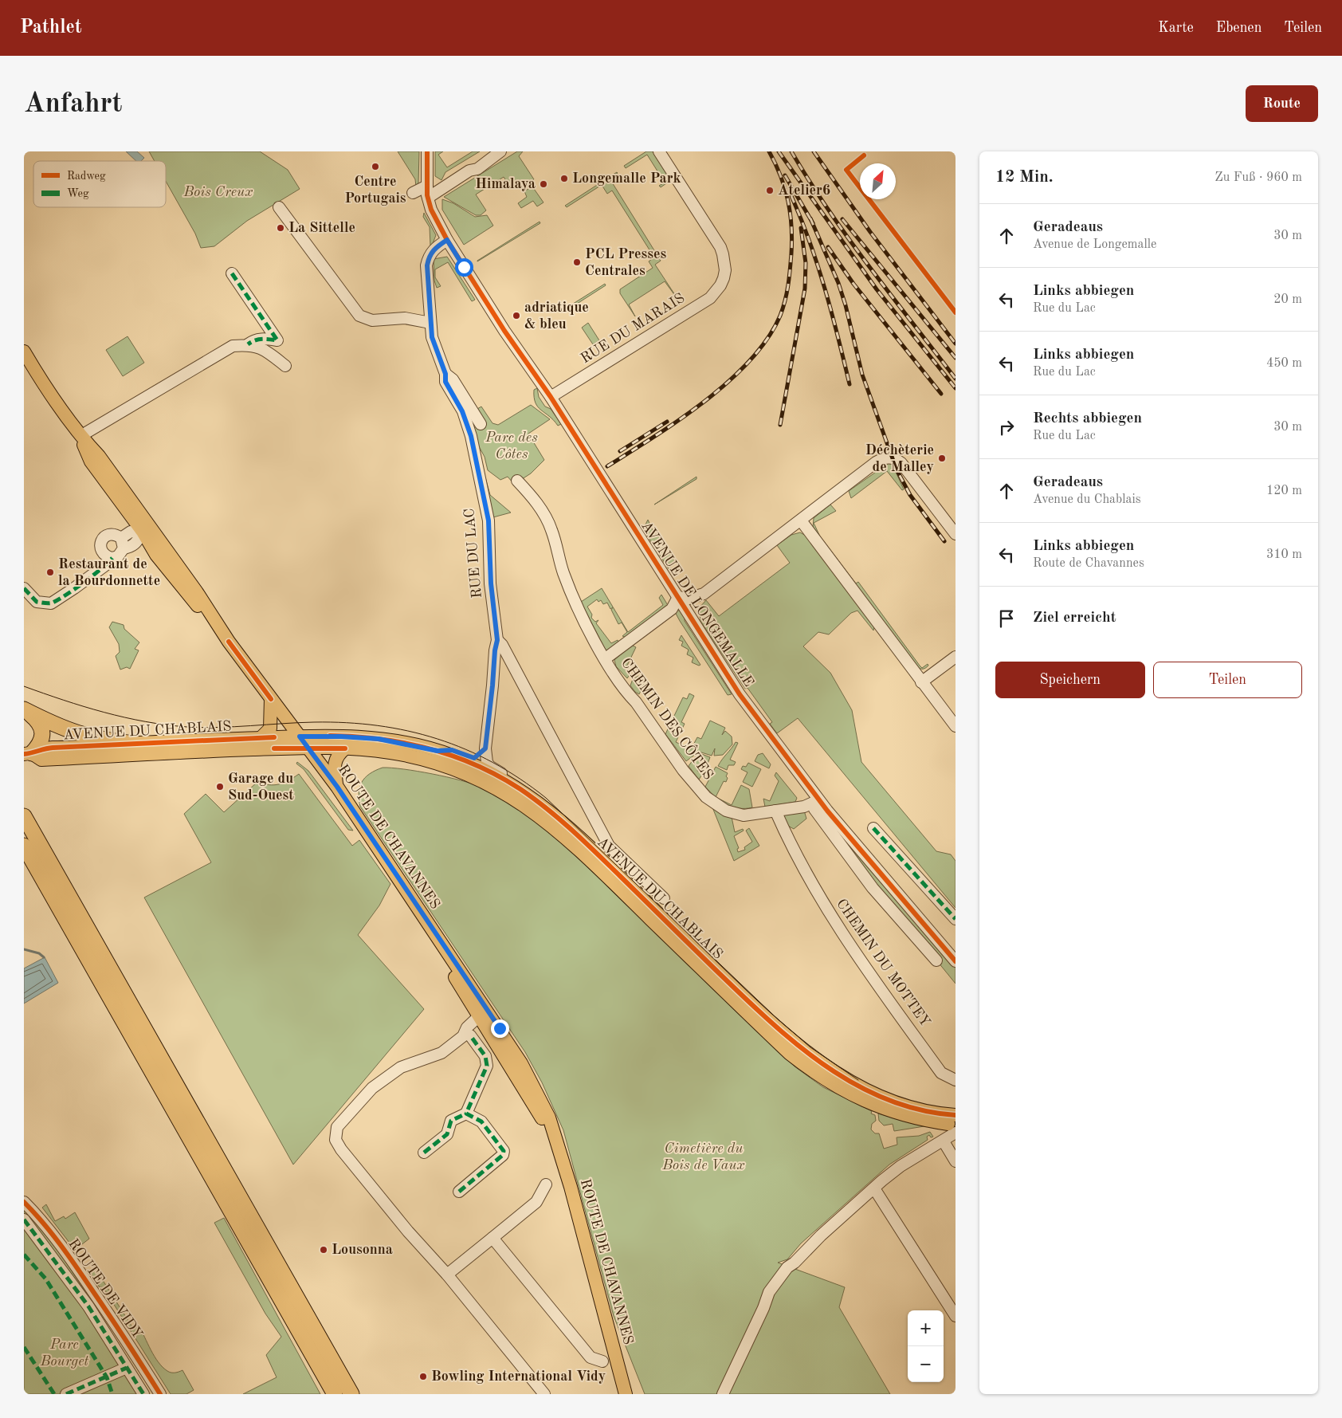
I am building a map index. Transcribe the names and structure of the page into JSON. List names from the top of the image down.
{
  "streets": {
    "main road": ["AVENUE DU CHABLAIS", "ROUTE DE CHAVANNES"],
    "street": [
      "RUE DU MARAIS",
      "RUE DU LAC",
      "AVENUE DE LONGEMALLE",
      "CHEMIN DES CÔTES",
      "CHEMIN DU MOTTEY",
      "ROUTE DE VIDY"
    ]
  },
  "crossings": [
    ["RUE DU MARAIS", "AVENUE DE LONGEMALLE"],
    ["RUE DU LAC", "AVENUE DE LONGEMALLE"],
    ["RUE DU LAC", "AVENUE DU CHABLAIS"],
    ["AVENUE DE LONGEMALLE", "CHEMIN DES CÔTES"],
    ["CHEMIN DES CÔTES", "CHEMIN DU MOTTEY"],
    ["AVENUE DU CHABLAIS", "ROUTE DE CHAVANNES"]
  ],
  "parks": [
    "Bois Creux",
    "Parc des Côtes",
    "Cimetière du Bois de Vaux",
    "Parc Bourget"
  ],
  "places": [
    "Centre Portugais",
    "Longemalle Park",
    "Himalaya",
    "Atelier6",
    "La Sittelle",
    "PCL Presses Centrales",
    "adriatique & bleu",
    "Déchèterie de Malley",
    "Restaurant de la Bourdonnette",
    "Garage du Sud-Ouest",
    "Lousonna",
    "Bowling International Vidy"
  ],
  "legend": ["Radweg", "Weg"],
  "north": "top right",
  "page": {
    "header": "Pathlet",
    "nav": ["Karte", "Ebenen", "Teilen"],
    "buttons": [
      "Route",
      ["Speichern", "Teilen"]
    ],
    "title": "Anfahrt",
    "heading": ["12 Min.", "Zu Fuß · 960 m"],
    "list": [
      ["Geradeaus", "Avenue de Longemalle", "30 m"],
      ["Links abbiegen", "Rue du Lac", "20 m"],
      ["Links abbiegen", "Rue du Lac", "450 m"],
      ["Rechts abbiegen", "Rue du Lac", "30 m"],
      ["Geradeaus", "Avenue du Chablais", "120 m"],
      ["Links abbiegen", "Route de Chavannes", "310 m"],
      "Ziel erreicht"
    ],
    "map_buttons": ["+", "−"]
  }
}
